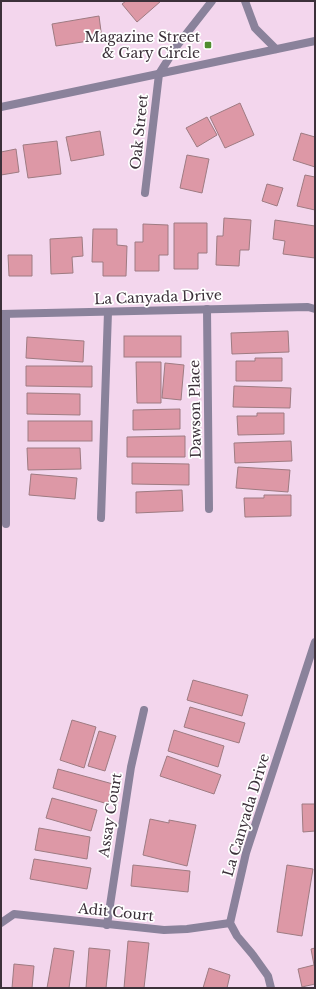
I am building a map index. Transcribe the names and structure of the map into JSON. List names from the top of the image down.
{
  "streets": {
    "street": [
      "Oak Street",
      "La Canyada Drive",
      "Dawson Place",
      "Assay Court",
      "Adit Court"
    ]
  },
  "crossings": [
    ["La Canyada Drive", "Dawson Place"],
    ["La Canyada Drive", "Adit Court"],
    ["Assay Court", "Adit Court"]
  ],
  "places": {
    "transit": ["Magazine Street & Gary Circle"]
  }
}
